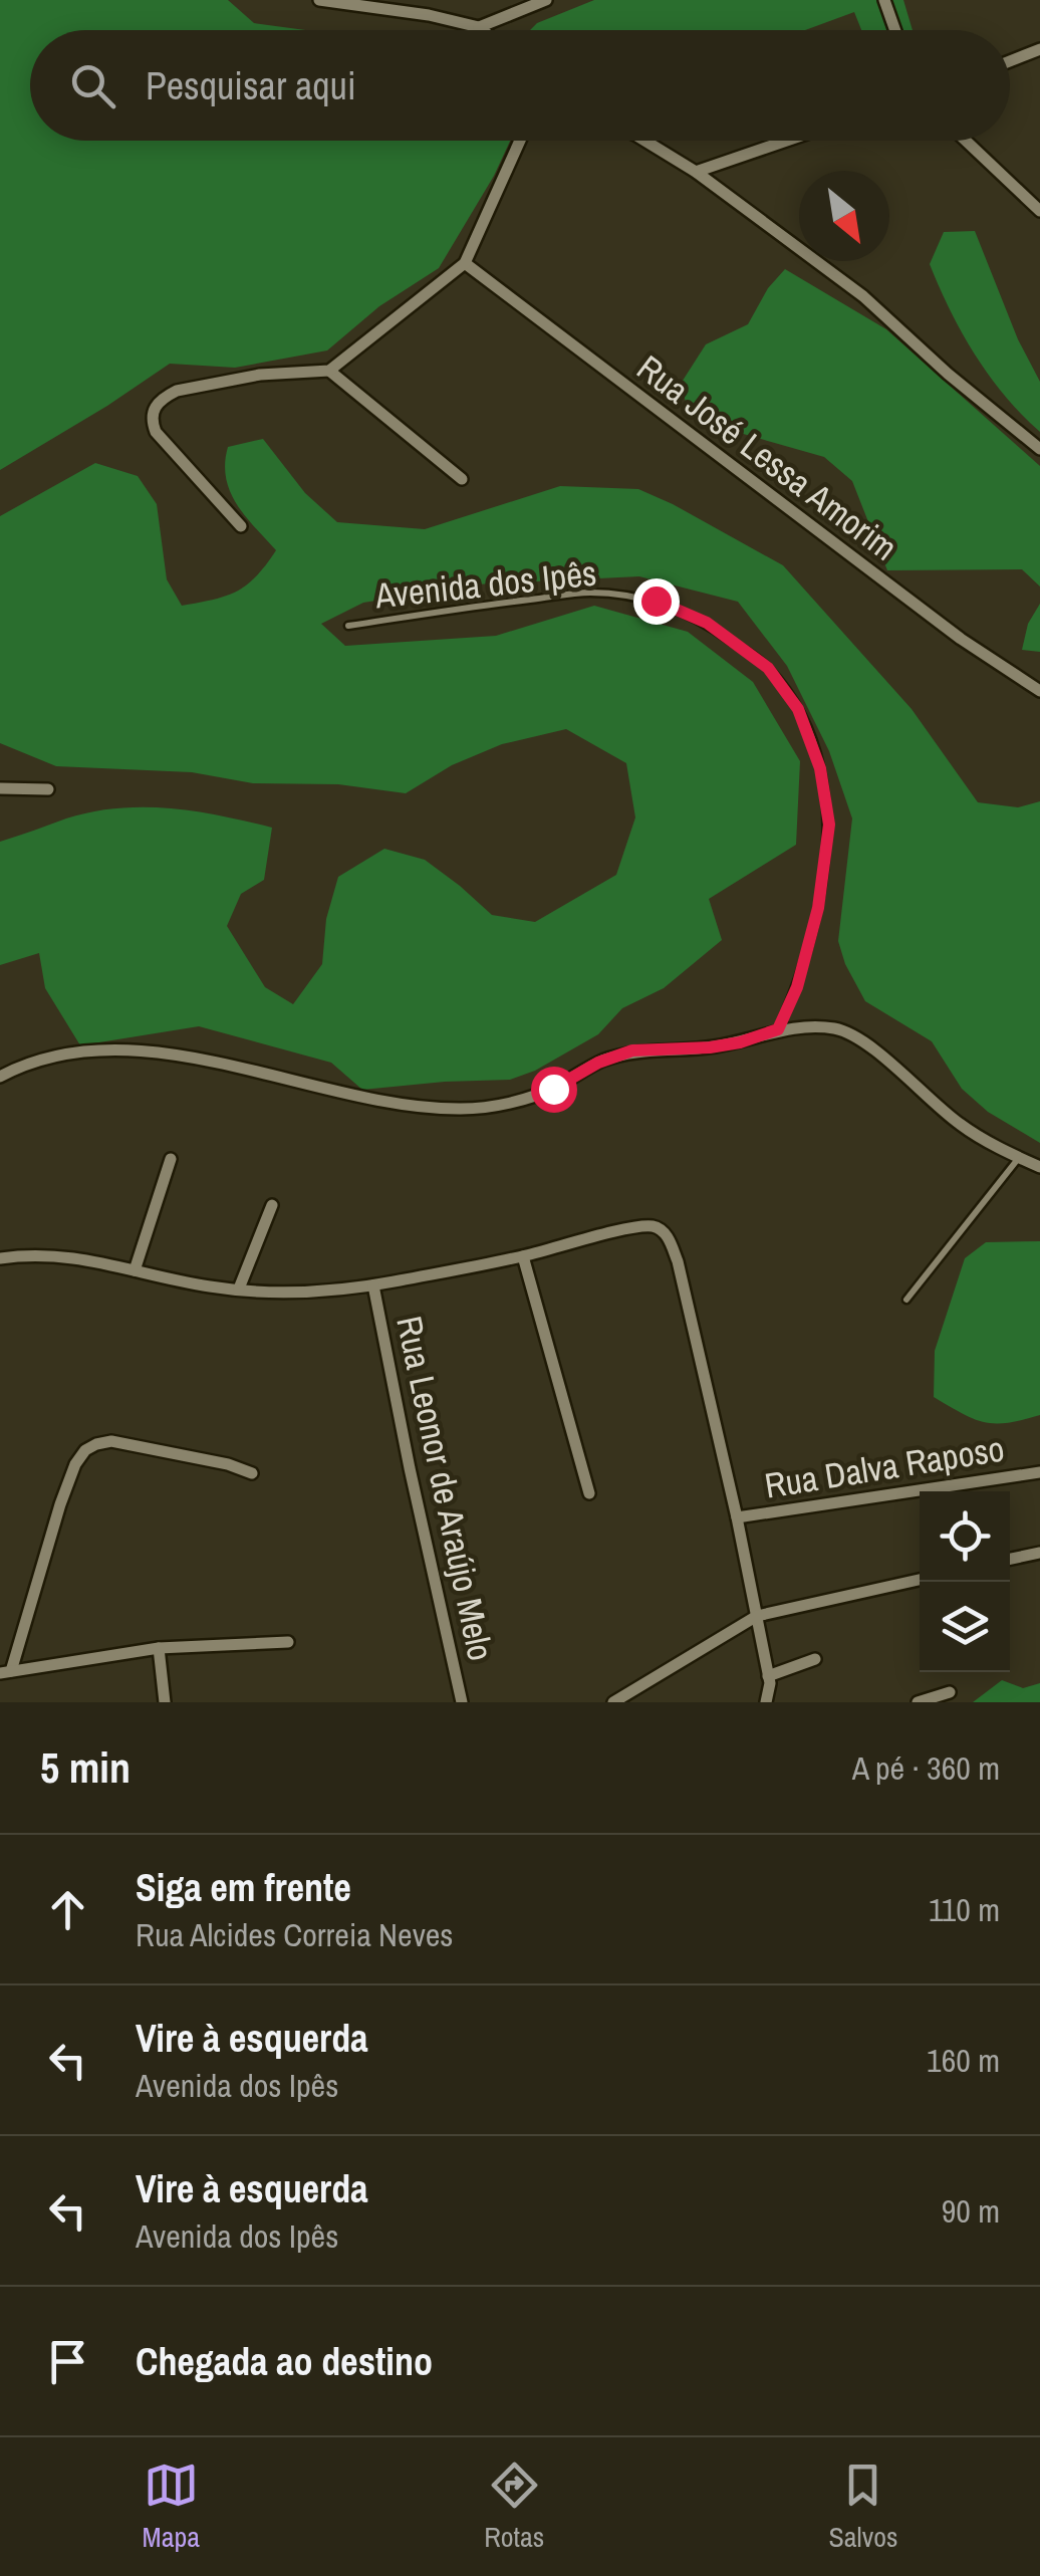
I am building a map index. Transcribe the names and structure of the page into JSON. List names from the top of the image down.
{
  "streets": {
    "street": ["Rua José Lessa Amorim", "Rua Dalva Raposo", "Rua Leonor de Araújo Melo"],
    "lane": ["Avenida dos Ipês"]
  },
  "north": "bottom right",
  "page": {
    "search": "Pesquisar aqui",
    "heading": ["5 min", "A pé · 360 m"],
    "list": [
      ["Siga em frente", "Rua Alcides Correia Neves", "110 m"],
      ["Vire à esquerda", "Avenida dos Ipês", "160 m"],
      ["Vire à esquerda", "Avenida dos Ipês", "90 m"],
      "Chegada ao destino"
    ],
    "nav": ["Mapa", "Rotas", "Salvos"]
  }
}
